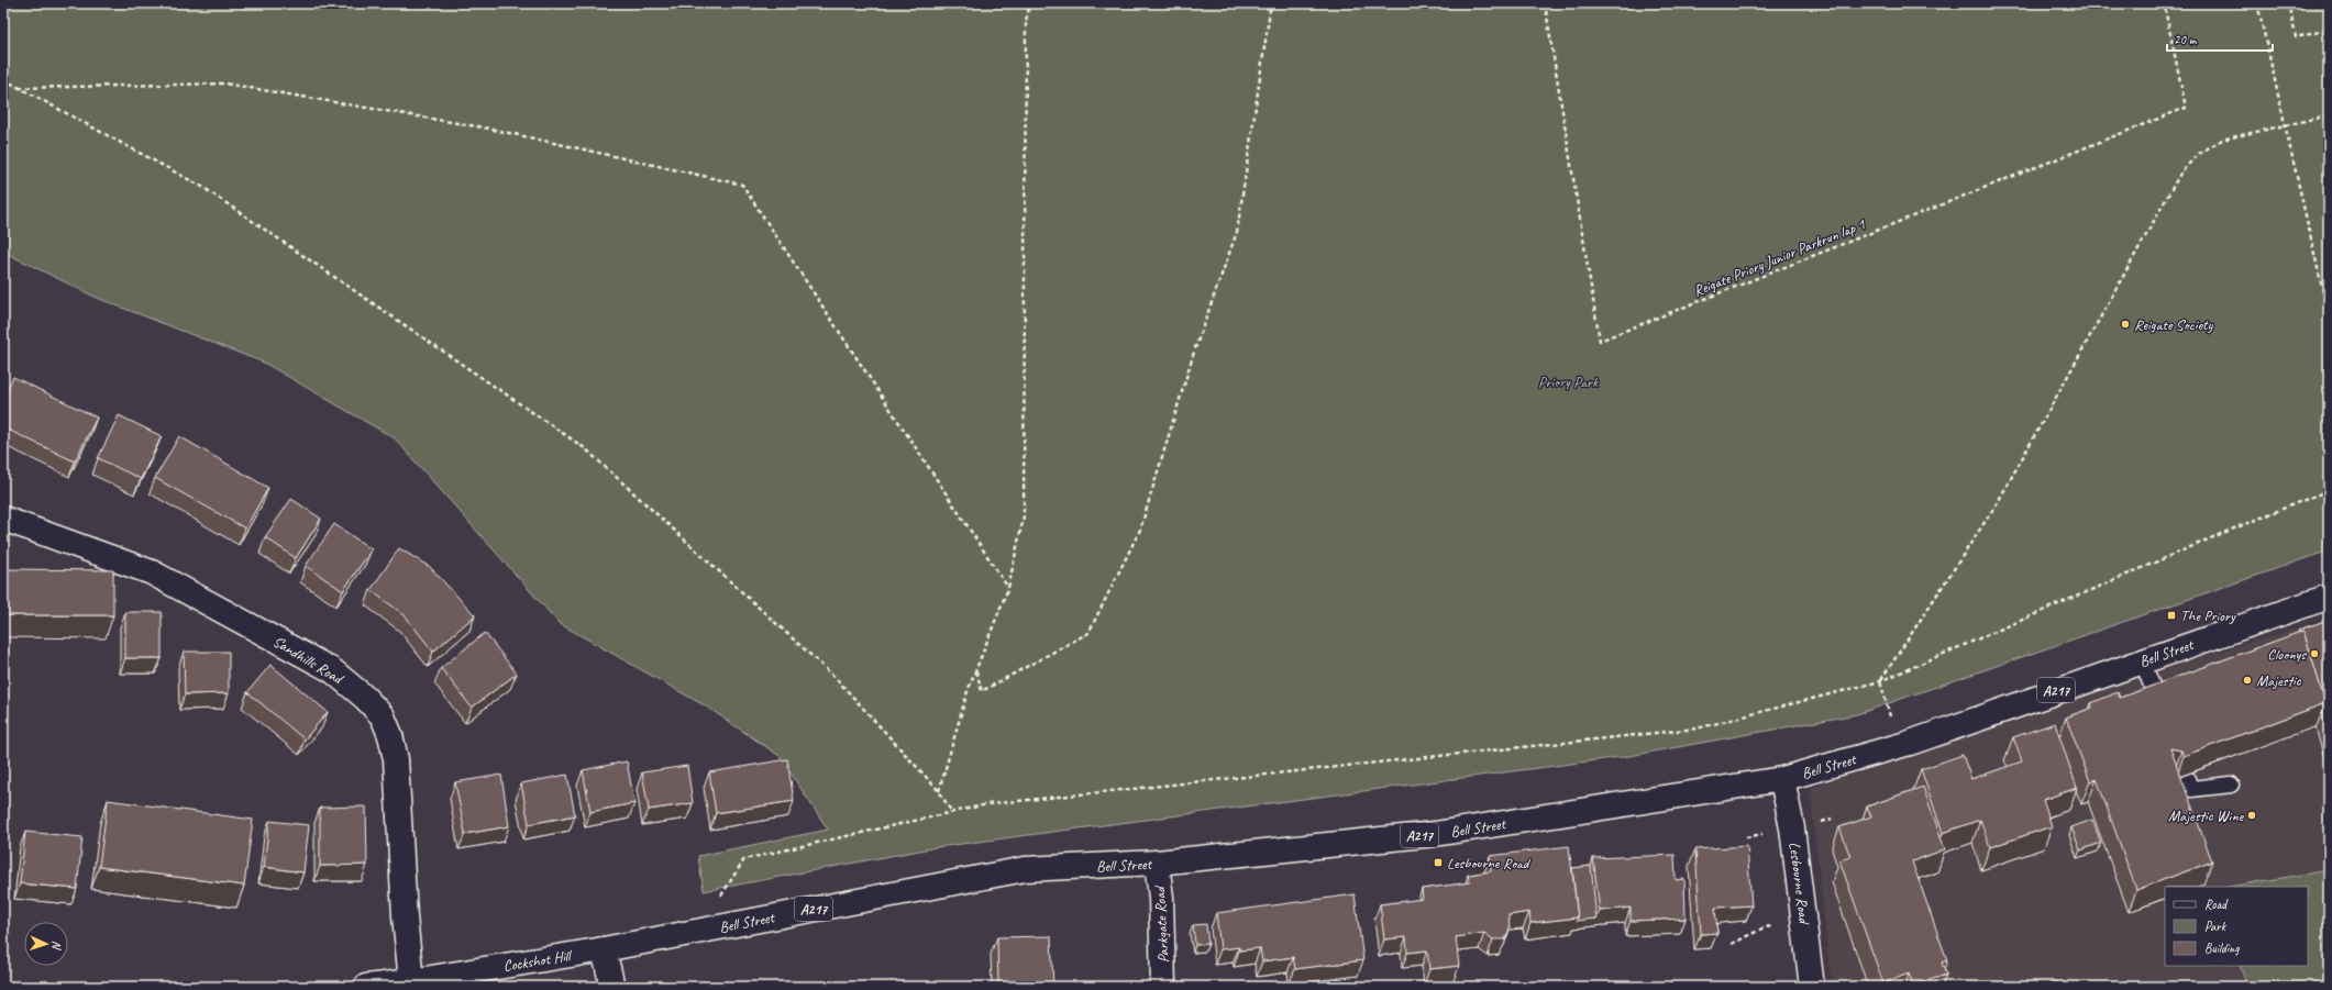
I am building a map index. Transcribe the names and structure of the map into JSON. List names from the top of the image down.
{
  "streets": {
    "main road": [
      "Bell Street",
      "Sandhills Road",
      "A217",
      "Lesbourne Road",
      "Parkgate Road",
      "Cockshot Hill"
    ],
    "path": ["Reigate Priory Junior Parkrun lap 1"]
  },
  "crossings": [
    ["Bell Street", "Lesbourne Road"],
    ["Bell Street", "Parkgate Road"],
    ["Bell Street", "Cockshot Hill"],
    ["Sandhills Road", "Cockshot Hill"]
  ],
  "parks": ["Priory Park"],
  "places": {
    "other": [
      "Reigate Society",
      "Cloonys",
      "Majestic",
      "Majestic Wine"
    ],
    "transit": ["The Priory", "Lesbourne Road"]
  },
  "legend": ["Road", "Park", "Building"],
  "scale_bar": "20 m",
  "north": "right"
}
